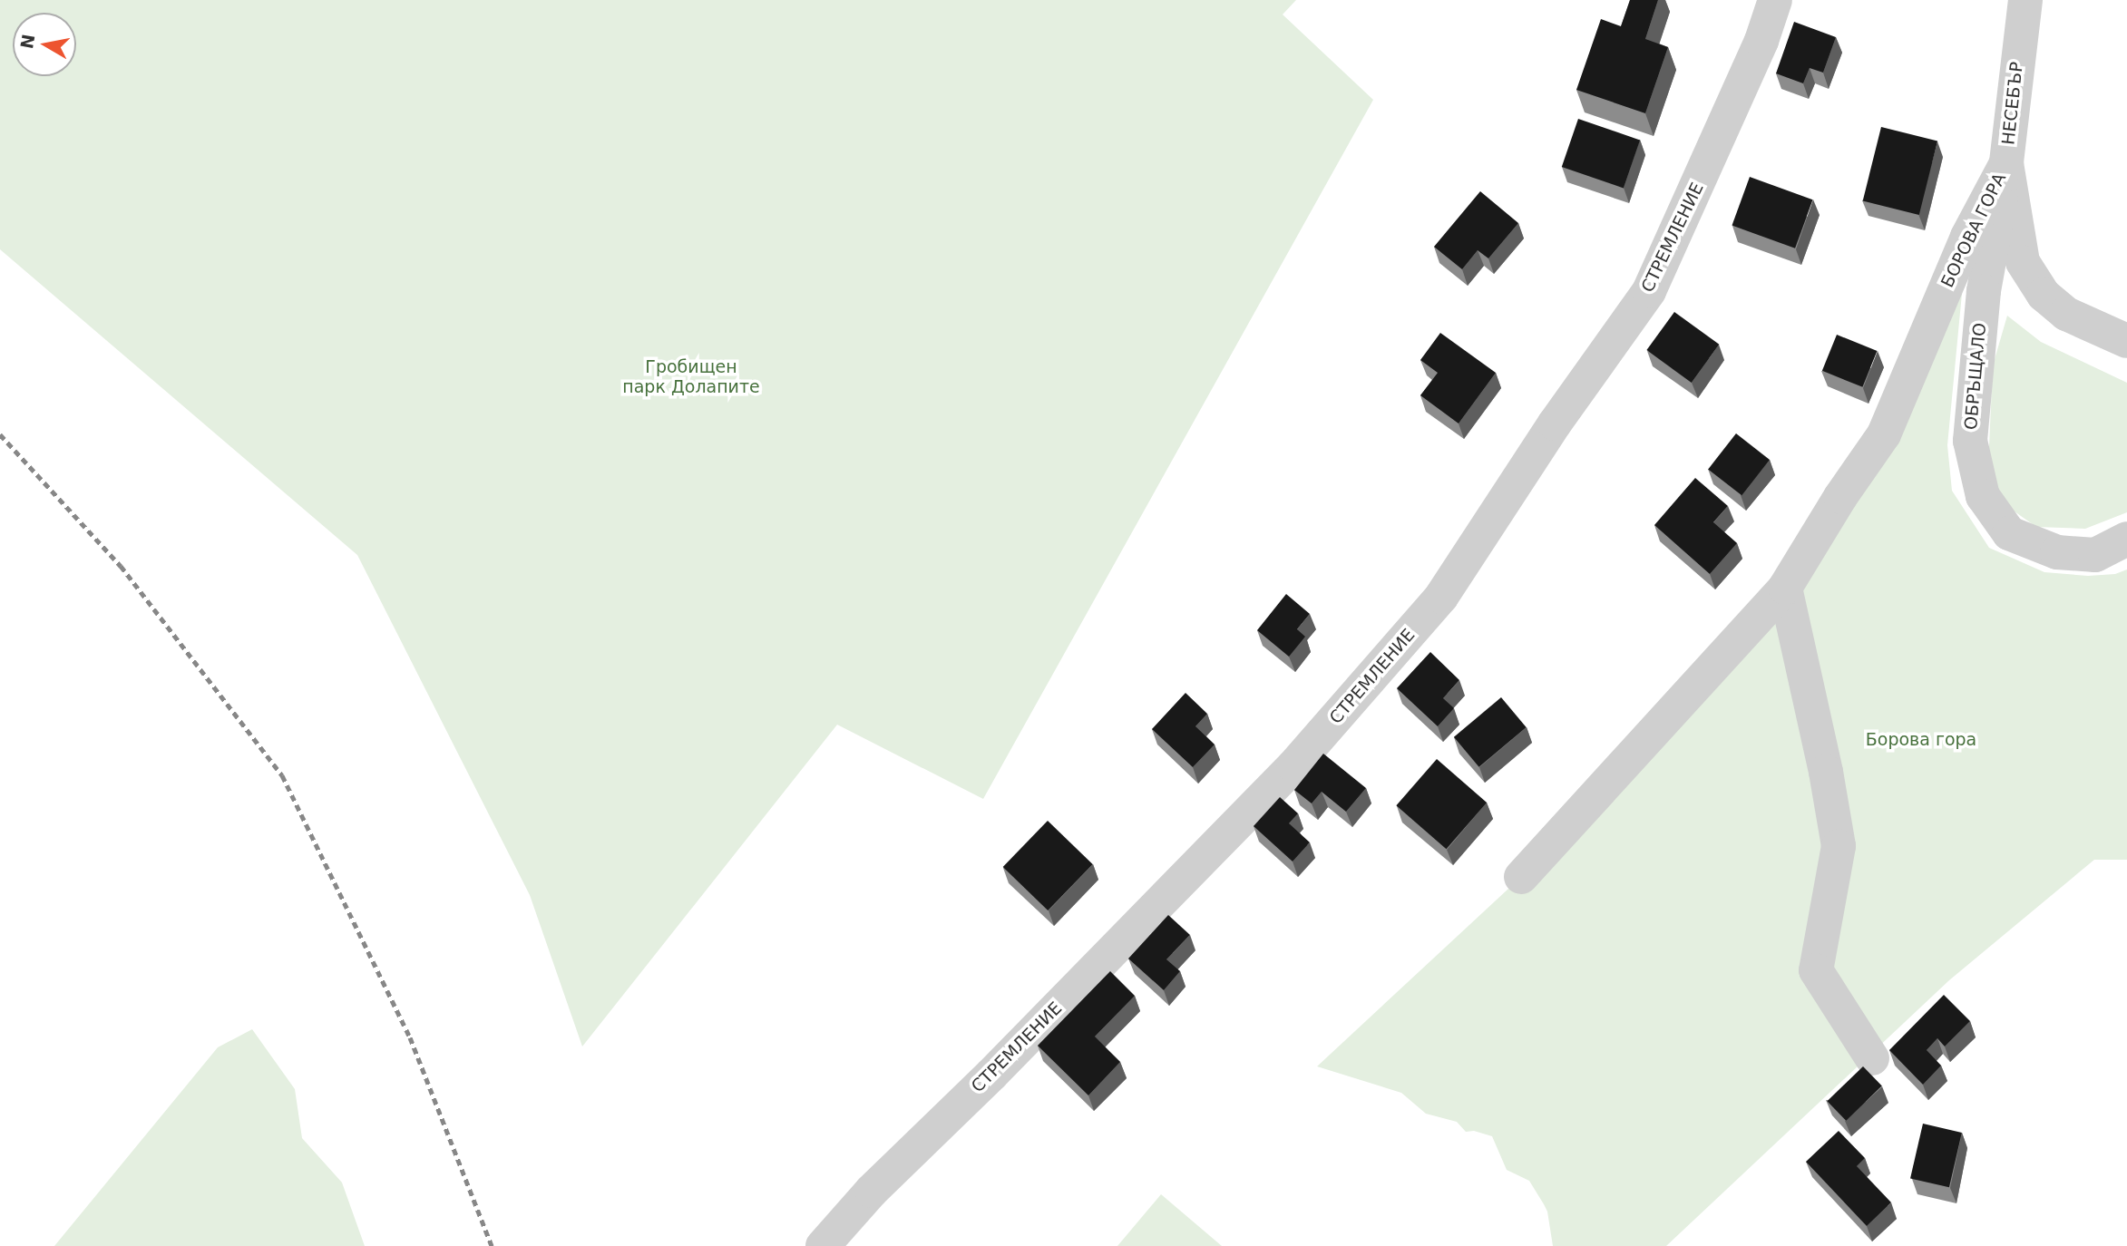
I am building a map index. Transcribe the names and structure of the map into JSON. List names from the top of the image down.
{
  "streets": {
    "street": [
      "НЕСЕБЪР",
      "БОРОВА ГОРА",
      "СТРЕМЛЕНИЕ",
      "ОБРЪЩАЛО"
    ]
  },
  "crossings": [
    ["НЕСЕБЪР", "БОРОВА ГОРА"],
    ["НЕСЕБЪР", "ОБРЪЩАЛО"],
    ["БОРОВА ГОРА", "ОБРЪЩАЛО"]
  ],
  "parks": ["Гробищен парк Долапите", "Борова гора"],
  "north": "left"
}
